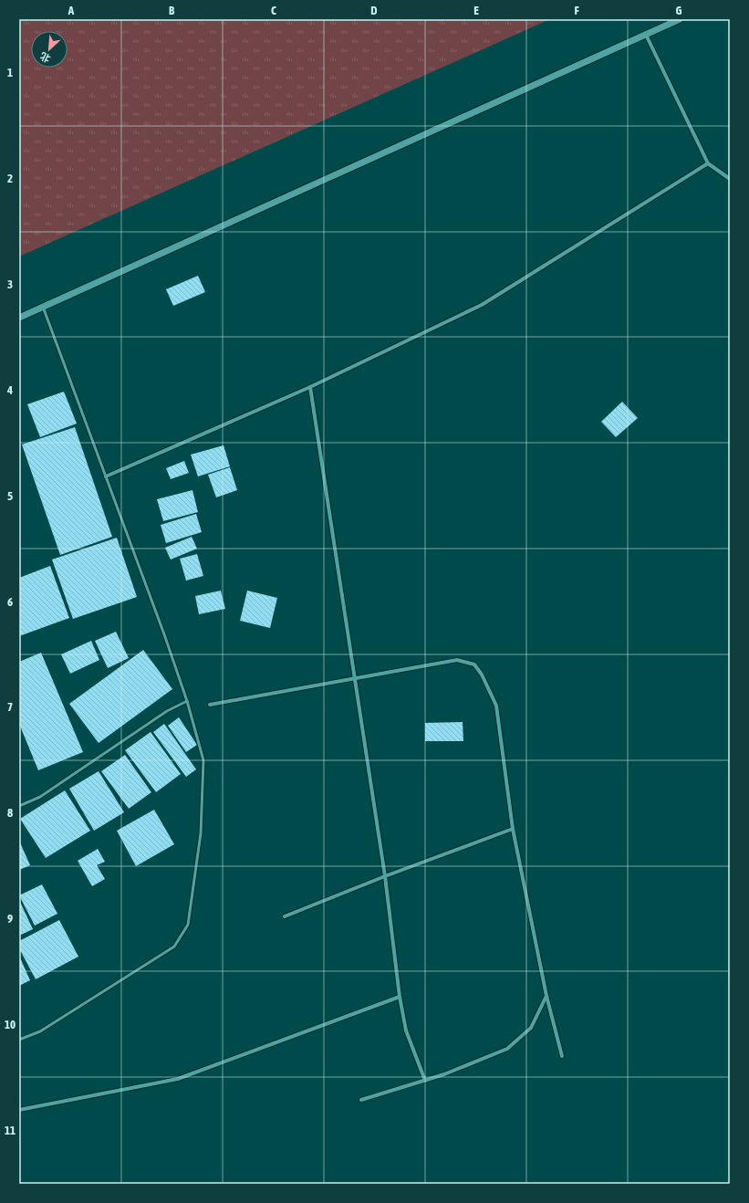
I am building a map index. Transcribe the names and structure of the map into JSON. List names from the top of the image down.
{
  "north": "bottom left",
  "grid": {
    "columns": [
      "A",
      "B",
      "C",
      "D",
      "E",
      "F",
      "G"
    ],
    "rows": [
      "1",
      "2",
      "3",
      "4",
      "5",
      "6",
      "7",
      "8",
      "9",
      "10",
      "11"
    ]
  }
}
